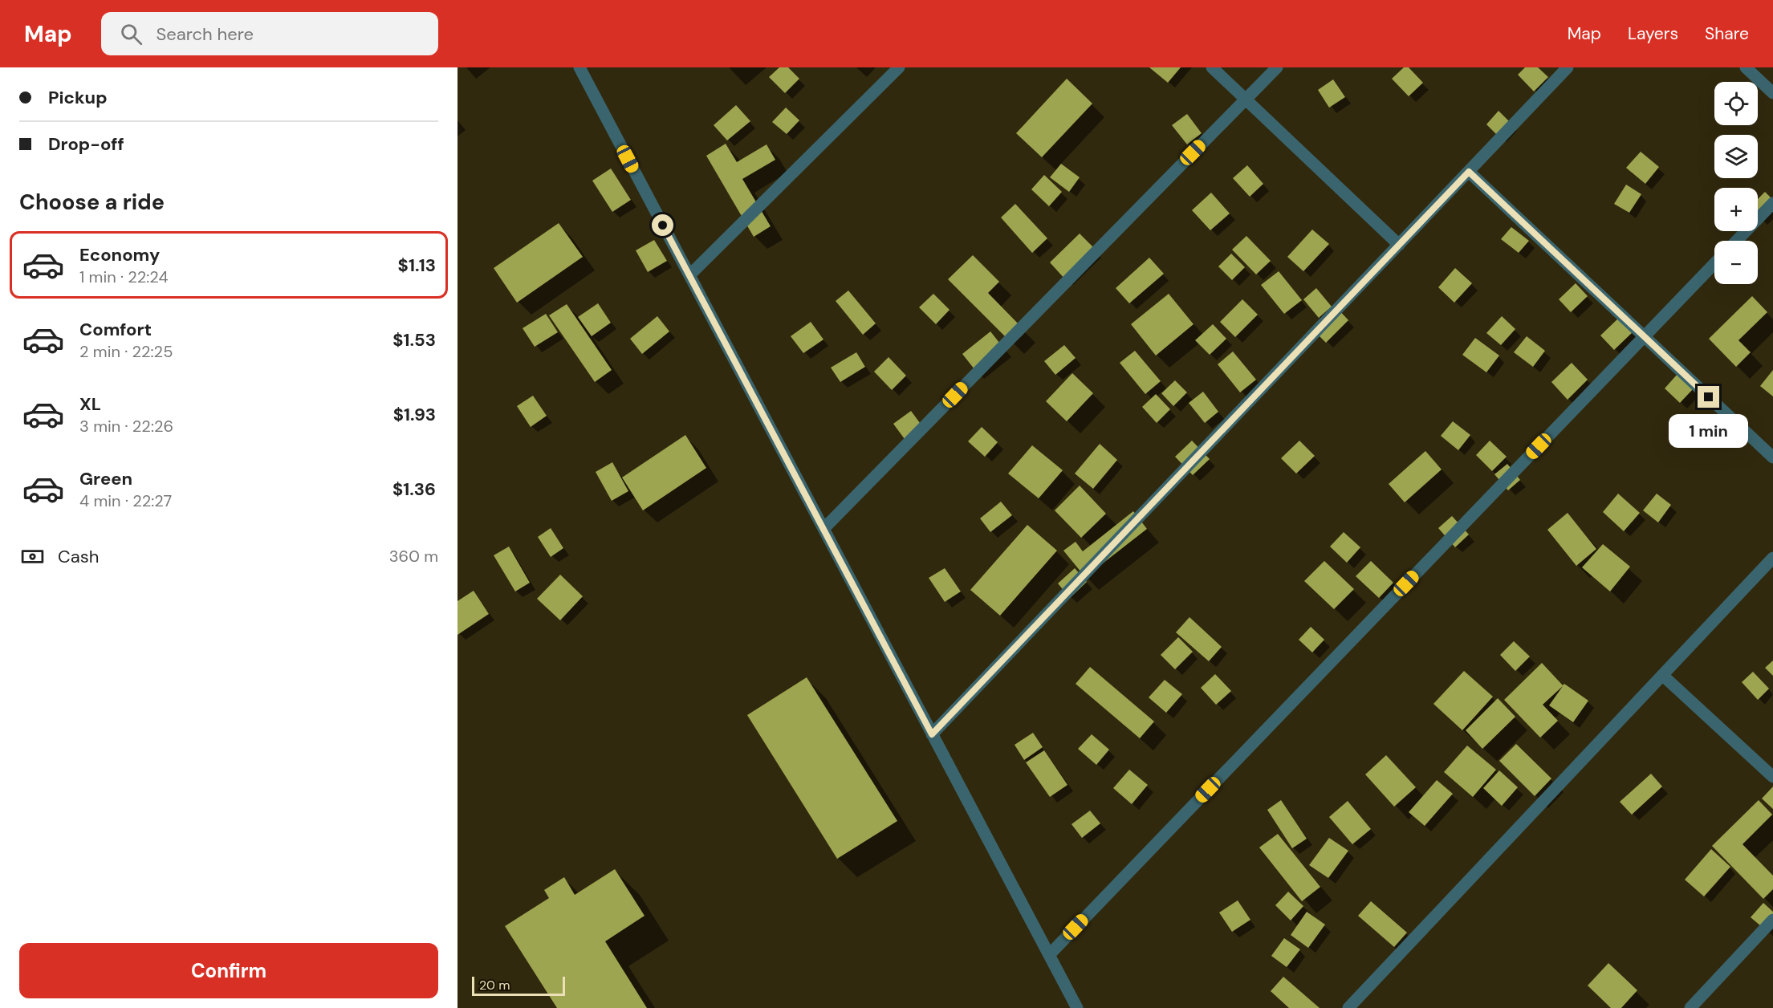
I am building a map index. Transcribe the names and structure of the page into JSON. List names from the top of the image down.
{
  "scale_bar": "20 m",
  "page": {
    "header": "Map",
    "search": "Search here",
    "nav": ["Map", "Layers", "Share"],
    "banner": ["Pickup", "Drop-off"],
    "map_buttons": ["+", "−"],
    "heading": "Choose a ride",
    "list": [
      {
        "name": "Economy",
        "note": "1 min · 22:24",
        "value": "$1.13"
      },
      {
        "name": "Comfort",
        "note": "2 min · 22:25",
        "value": "$1.53"
      },
      {
        "name": "XL",
        "note": "3 min · 22:26",
        "value": "$1.93"
      },
      {
        "name": "Green",
        "note": "4 min · 22:27",
        "value": "$1.36"
      }
    ],
    "bubble": "1 min",
    "pay": ["Cash", "360 m"],
    "buttons": "Confirm",
    "scale": "20 m"
  }
}
